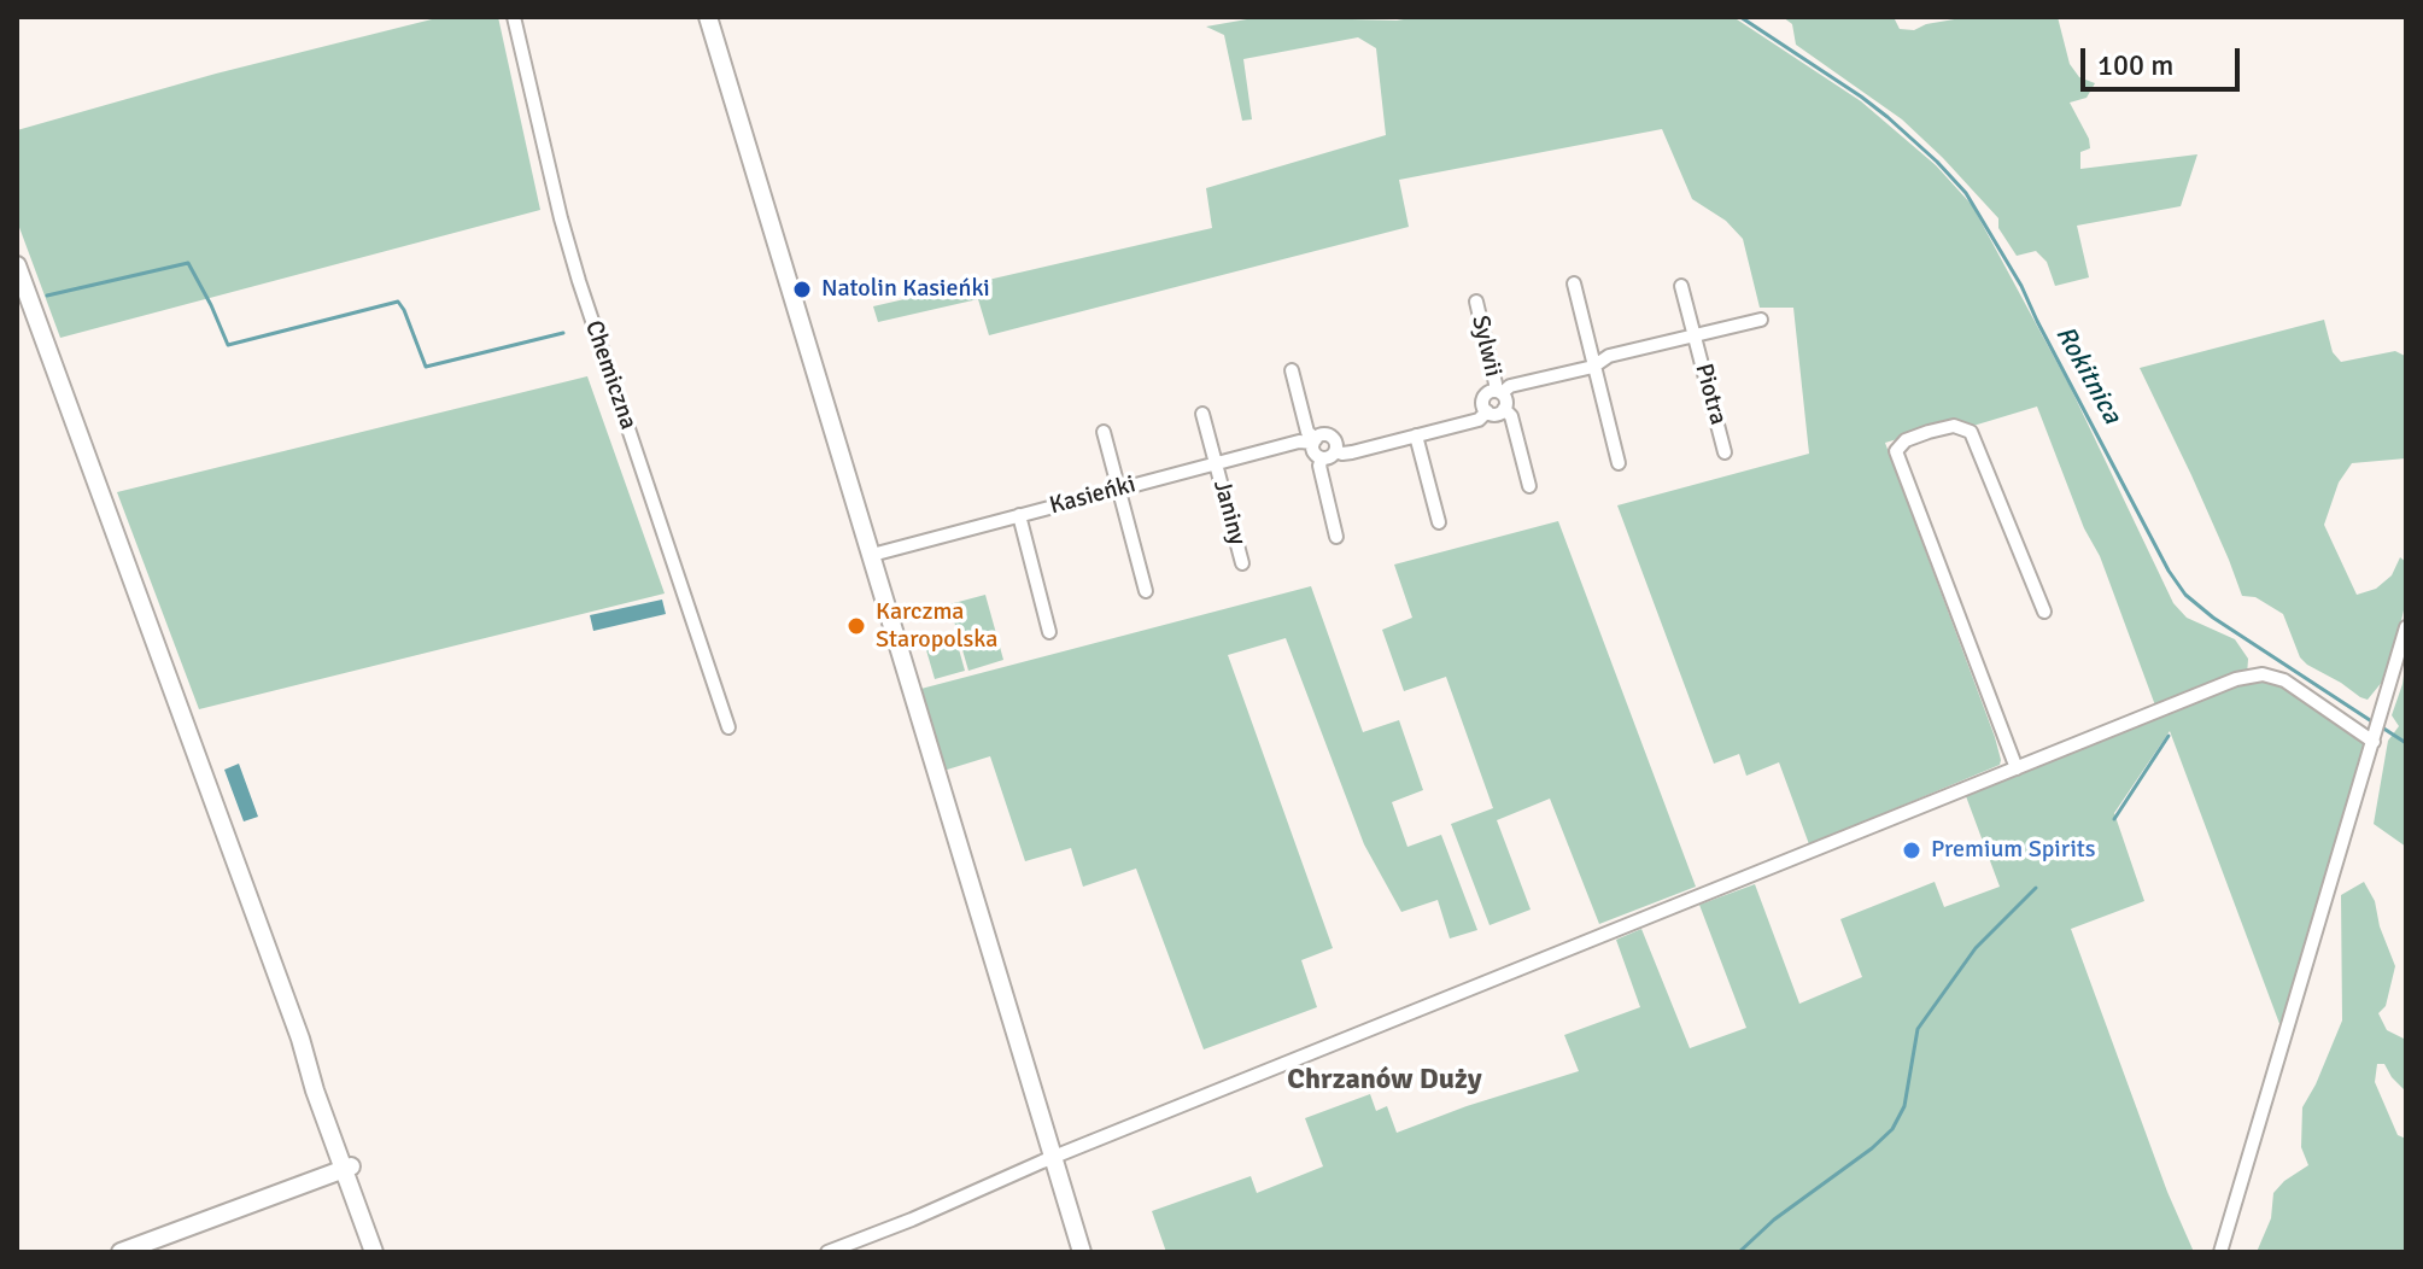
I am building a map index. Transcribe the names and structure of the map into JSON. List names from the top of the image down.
{
  "streets": {
    "street": [
      "Sylwii",
      "Chemiczna",
      "Piotra",
      "Kasieńki",
      "Janiny"
    ]
  },
  "crossings": [
    ["Kasieńki", "Janiny"]
  ],
  "districts": ["Chrzanów Duży"],
  "water": ["Rokitnica"],
  "places": ["Natolin Kasieńki", "Karczma Staropolska", "Premium Spirits"],
  "scale_bar": "100 m"
}
